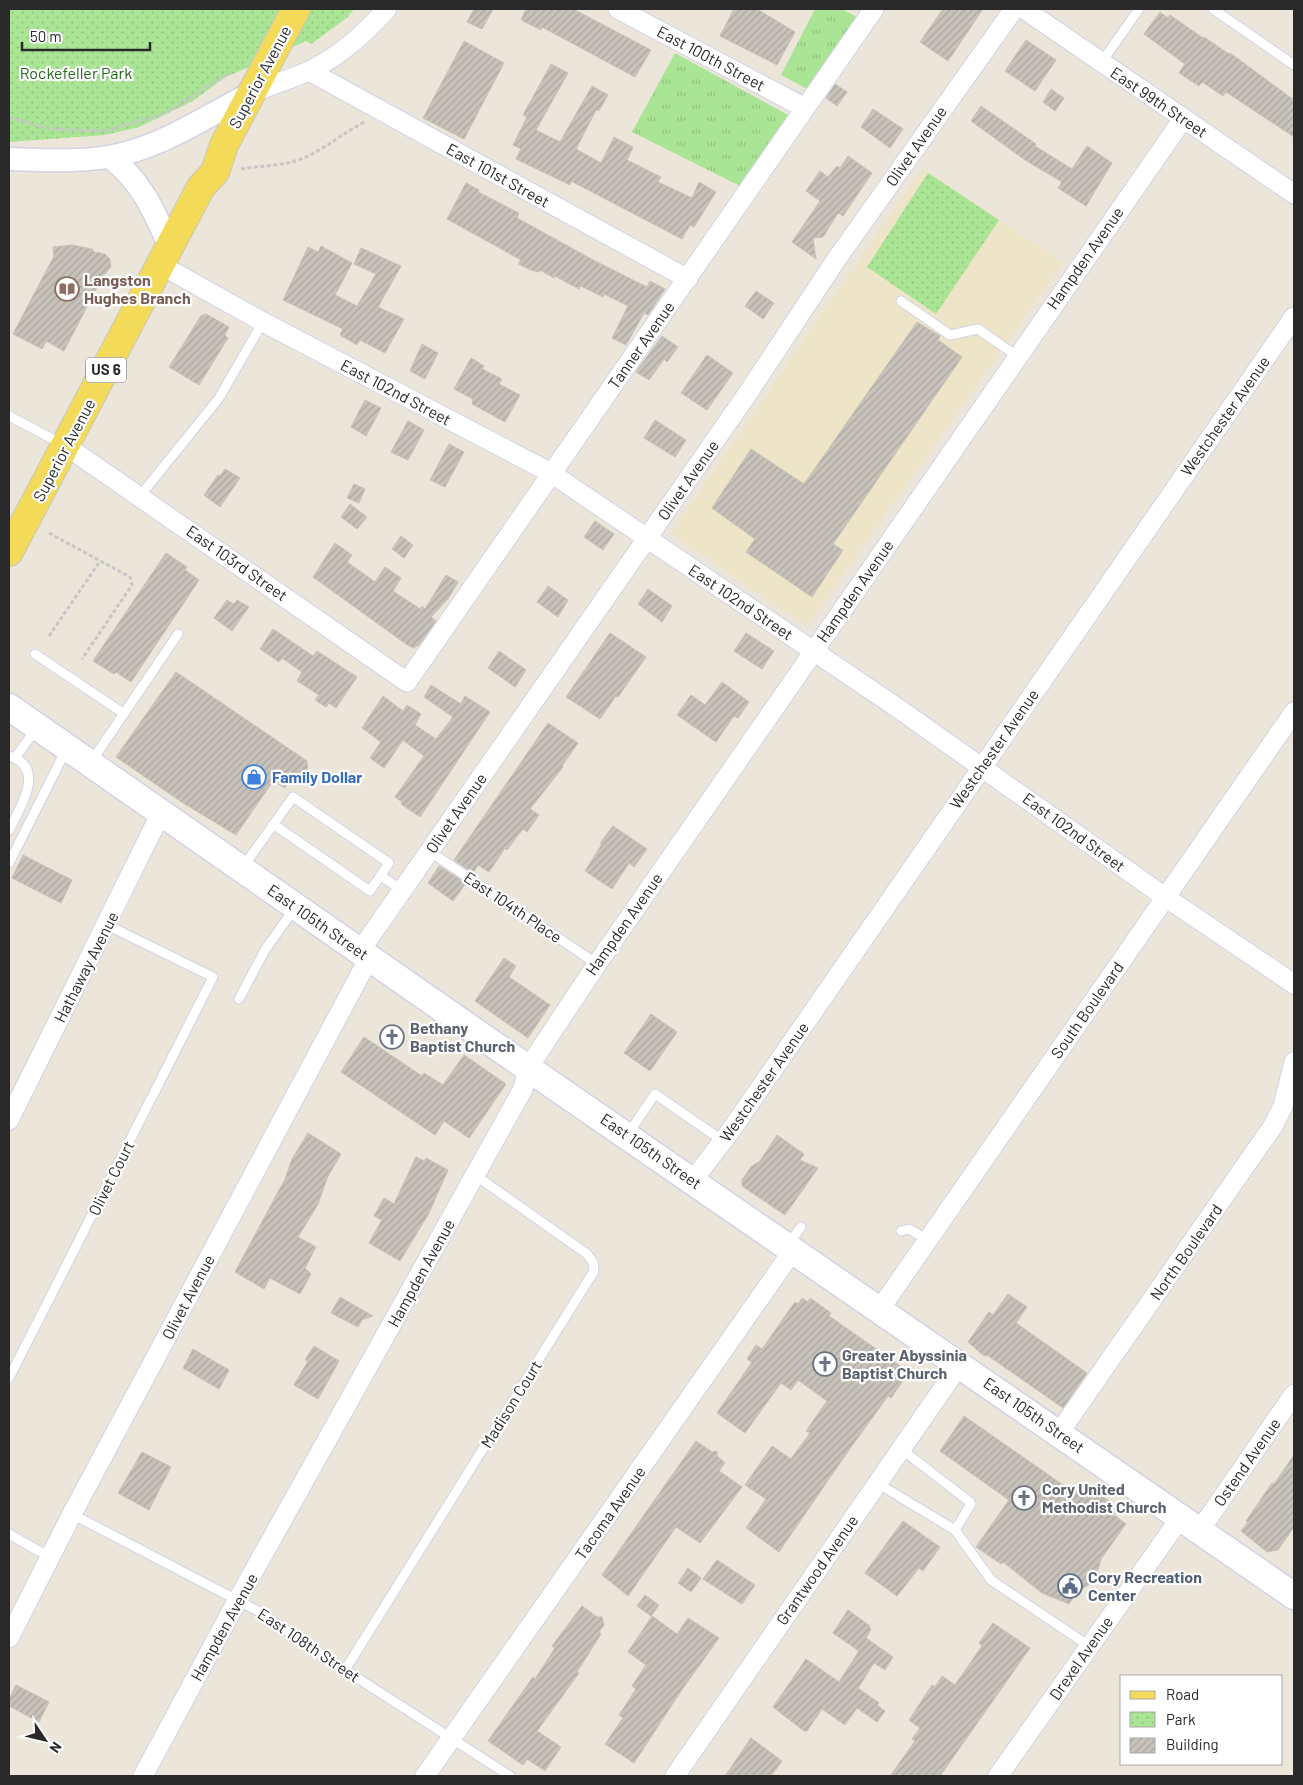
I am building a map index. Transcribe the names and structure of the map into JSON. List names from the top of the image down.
{
  "streets": {
    "main road": ["Superior Avenue", "US 6", "East 105th Street"],
    "street": [
      "East 100th Street",
      "East 99th Street",
      "Olivet Avenue",
      "East 101st Street",
      "Hampden Avenue",
      "Tanner Avenue",
      "East 102nd Street",
      "Westchester Avenue",
      "East 103rd Street",
      "Hathaway Avenue",
      "South Boulevard",
      "North Boulevard",
      "Ostend Avenue",
      "Tacoma Avenue",
      "Grantwood Avenue",
      "Drexel Avenue"
    ],
    "lane": [
      "East 104th Place",
      "Olivet Court",
      "Madison Court",
      "East 108th Street"
    ]
  },
  "crossings": [
    ["East 100th Street", "Tanner Avenue"],
    ["Superior Avenue", "East 102nd Street"],
    ["Superior Avenue", "East 103rd Street"],
    ["East 99th Street", "Hampden Avenue"],
    ["Olivet Avenue", "East 102nd Street"],
    ["Olivet Avenue", "East 104th Place"],
    ["Olivet Avenue", "East 105th Street"],
    ["Olivet Avenue", "East 108th Street"],
    ["East 101st Street", "Tanner Avenue"],
    ["Hampden Avenue", "East 102nd Street"],
    ["Hampden Avenue", "East 104th Place"],
    ["Hampden Avenue", "East 105th Street"],
    ["Hampden Avenue", "Madison Court"],
    ["Hampden Avenue", "East 108th Street"],
    ["Tanner Avenue", "East 102nd Street"],
    ["Tanner Avenue", "East 103rd Street"],
    ["East 102nd Street", "Westchester Avenue"],
    ["East 102nd Street", "South Boulevard"],
    ["Westchester Avenue", "East 105th Street"],
    ["East 105th Street", "Hathaway Avenue"],
    ["East 105th Street", "South Boulevard"],
    ["East 105th Street", "North Boulevard"],
    ["East 105th Street", "Ostend Avenue"],
    ["East 105th Street", "Tacoma Avenue"],
    ["East 105th Street", "Grantwood Avenue"],
    ["East 105th Street", "Drexel Avenue"],
    ["Hathaway Avenue", "Olivet Court"],
    ["Madison Court", "East 108th Street"],
    ["Ostend Avenue", "Drexel Avenue"],
    ["Tacoma Avenue", "East 108th Street"]
  ],
  "parks": ["Rockefeller Park"],
  "places": {
    "library": ["Langston Hughes Branch"],
    "shop": ["Family Dollar"],
    "church": ["Bethany Baptist Church", "Greater Abyssinia Baptist Church", "Cory United Methodist Church"],
    "public building": ["Cory Recreation Center"]
  },
  "legend": ["Road", "Park", "Building"],
  "scale_bar": "50 m",
  "north": "bottom right"
}
